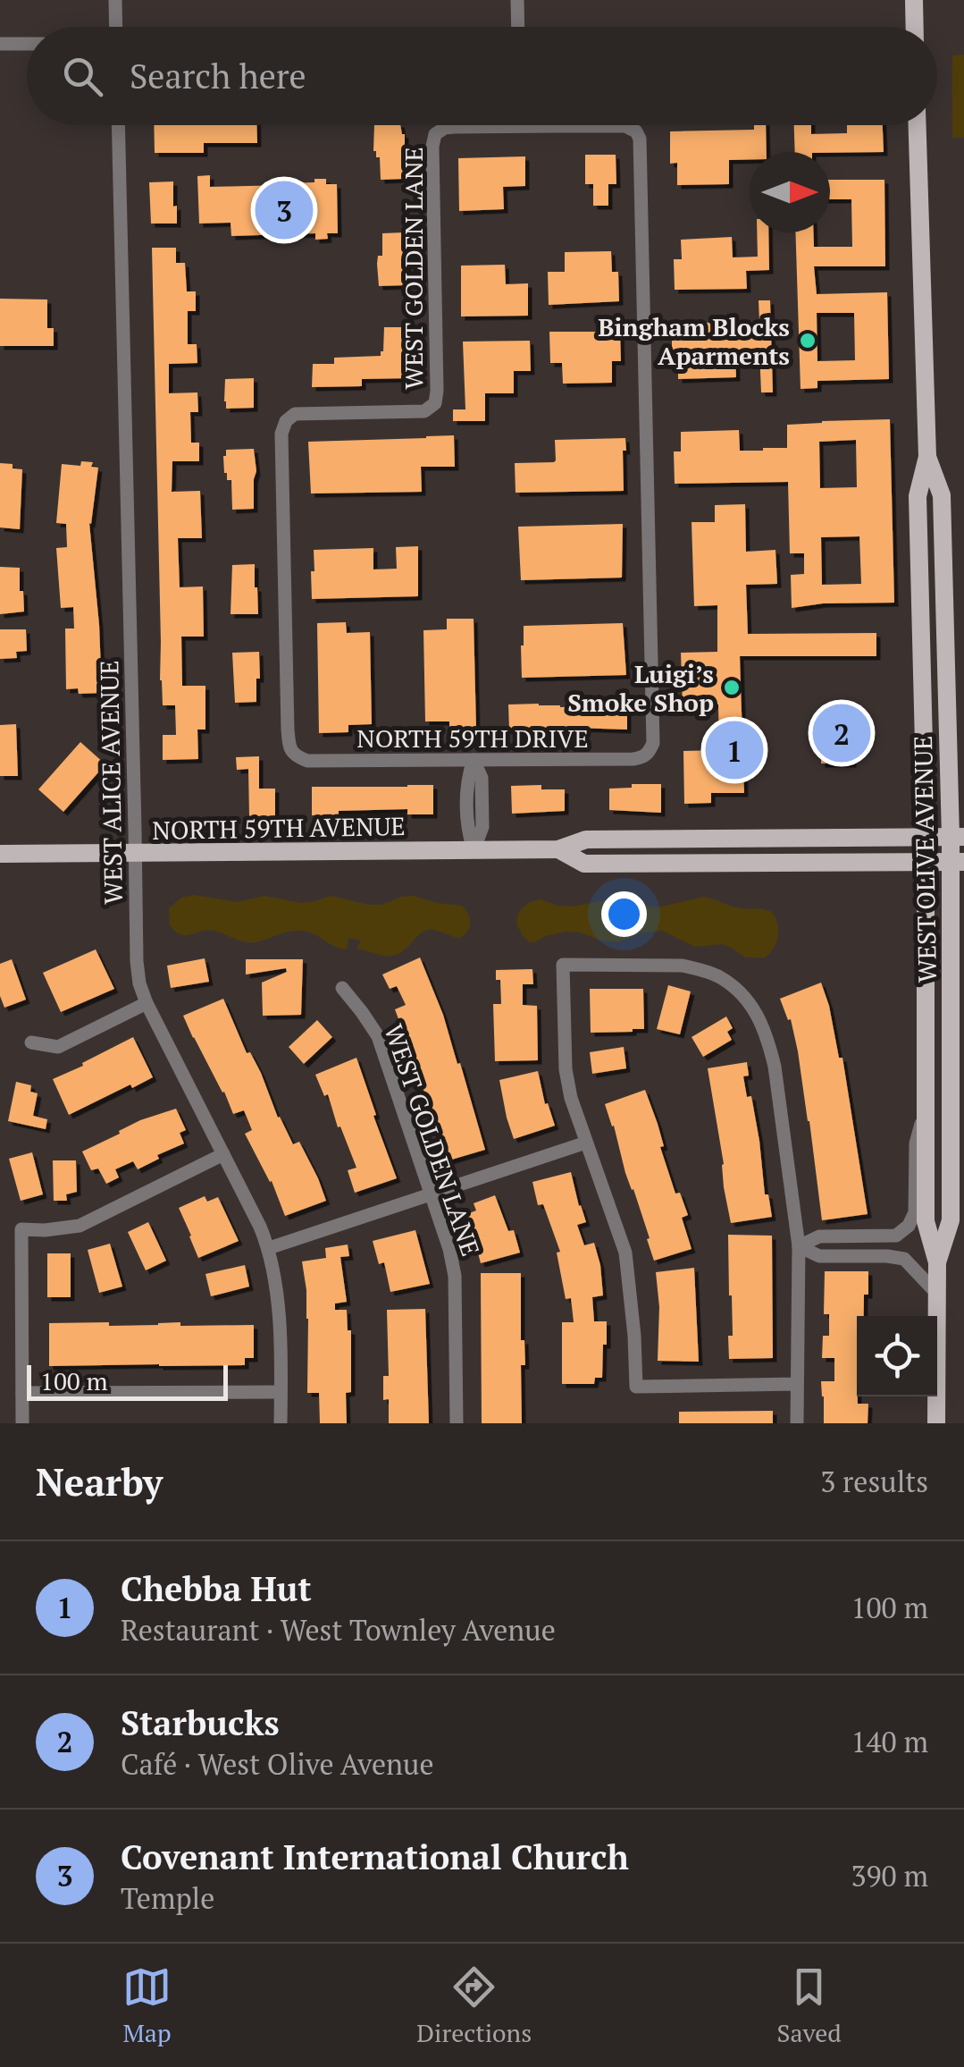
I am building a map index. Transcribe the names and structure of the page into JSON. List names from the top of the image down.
{
  "streets": {
    "main road": ["NORTH 59TH AVENUE", "WEST OLIVE AVENUE"],
    "street": ["WEST GOLDEN LANE", "NORTH 59TH DRIVE", "WEST ALICE AVENUE"]
  },
  "crossings": [
    ["WEST GOLDEN LANE", "NORTH 59TH DRIVE"],
    ["WEST ALICE AVENUE", "NORTH 59TH AVENUE"],
    ["NORTH 59TH AVENUE", "WEST OLIVE AVENUE"]
  ],
  "places": ["Bingham Blocks Aparments", "Luigi’s Smoke Shop"],
  "scale_bar": "100 m",
  "north": "right",
  "page": {
    "search": "Search here",
    "pins": ["3", "2", "1"],
    "scale": "100 m",
    "heading": ["Nearby", "3 results"],
    "list": [
      {
        "mark": "1",
        "name": "Chebba Hut",
        "note": "Restaurant · West Townley Avenue",
        "value": "100 m"
      },
      {
        "mark": "2",
        "name": "Starbucks",
        "note": "Café · West Olive Avenue",
        "value": "140 m"
      },
      {
        "mark": "3",
        "name": "Covenant International Church",
        "note": "Temple",
        "value": "390 m"
      }
    ],
    "nav": ["Map", "Directions", "Saved"]
  }
}
